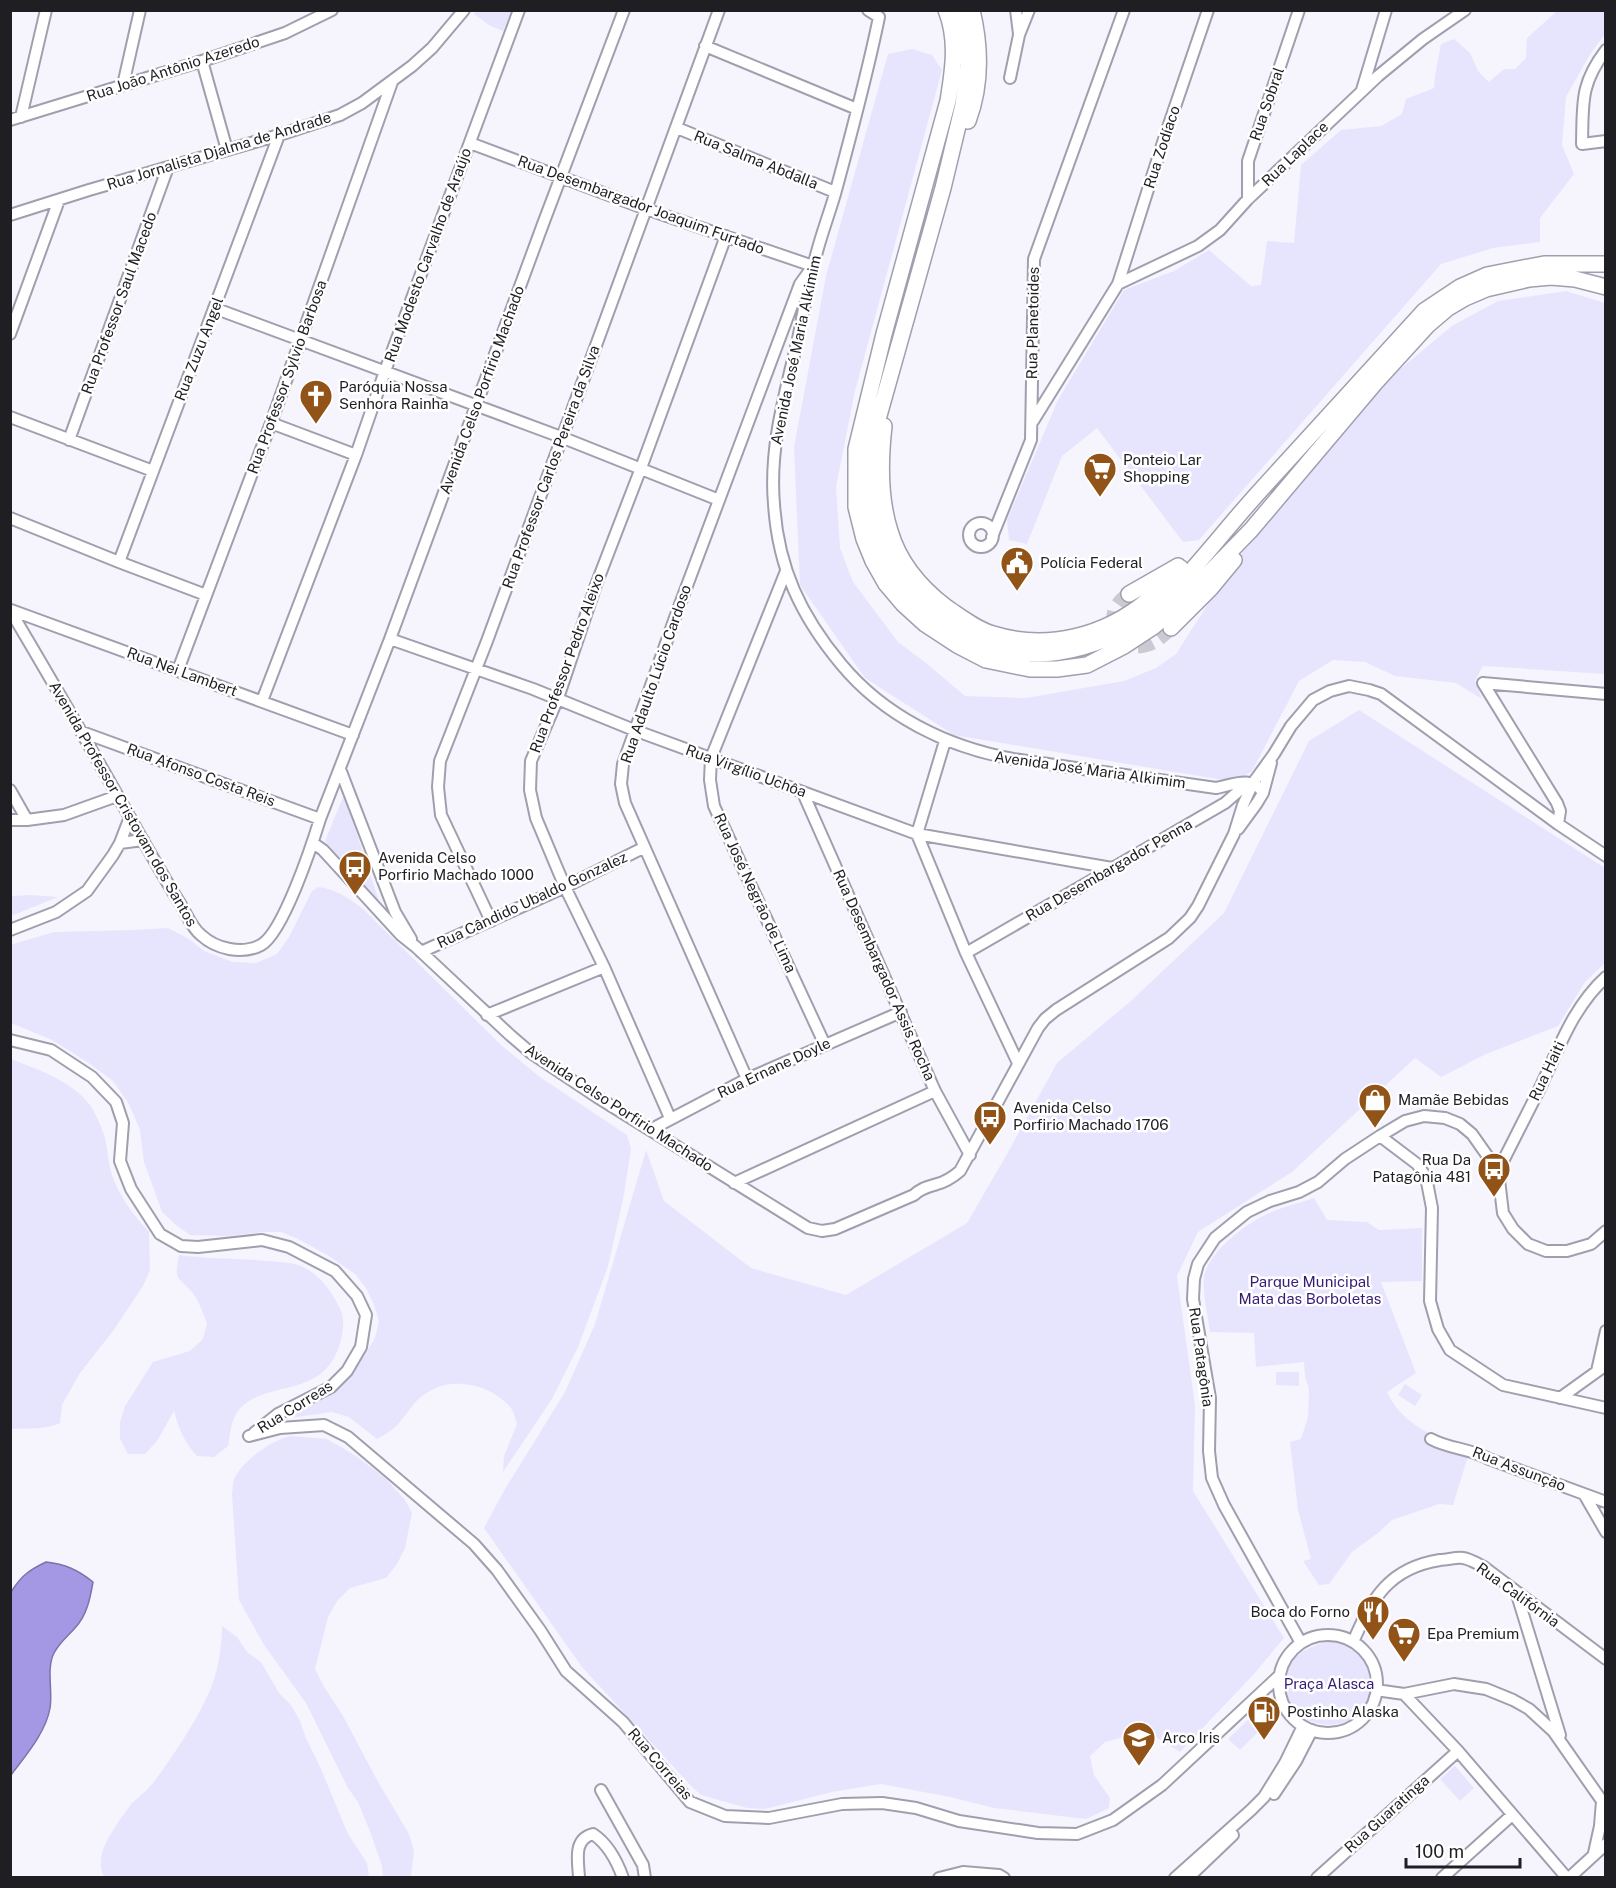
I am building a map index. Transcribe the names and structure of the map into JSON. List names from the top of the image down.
{
  "streets": {
    "street": [
      "Rua João Antônio Azeredo",
      "Rua Sobral",
      "Rua Zodíaco",
      "Rua Jornalista Djalma de Andrade",
      "Rua Laplace",
      "Rua Salma Abdalla",
      "Rua Desembargador Joaquim Furtado",
      "Rua Modesto Carvalho de Araújo",
      "Rua Professor Saul Macedo",
      "Rua Planetoides",
      "Rua Zuzu Angel",
      "Avenida José Maria Alkimim",
      "Rua Professor Sylvio Barbosa",
      "Avenida Celso Porfirio Machado",
      "Rua Professor Carlos Pereira da Silva",
      "Rua Professor Pedro Aleixo",
      "Rua Nei Lambert",
      "Rua Adaulto Lúcio Cardoso",
      "Rua Virgílio Uchôa",
      "Rua Afonso Costa Reis",
      "Avenida Professor Cristovam dos Santos",
      "Rua Desembargador Penna",
      "Rua José Negrão de Lima",
      "Rua Cândido Ubaldo Gonzalez",
      "Rua Desembargador Assis Rocha",
      "Rua Ernane Doyle",
      "Rua Haiti",
      "Rua Patagônia",
      "Rua Correas",
      "Rua Assunção",
      "Rua Califórnia",
      "Rua Correias",
      "Rua Guaratinga"
    ]
  },
  "crossings": [
    ["Rua Sobral", "Rua Laplace"],
    ["Rua Zodíaco", "Rua Laplace"],
    ["Rua Zodíaco", "Rua Planetoides"],
    ["Rua Jornalista Djalma de Andrade", "Rua Professor Saul Macedo"],
    ["Rua Jornalista Djalma de Andrade", "Rua Zuzu Angel"],
    ["Rua Jornalista Djalma de Andrade", "Rua Professor Sylvio Barbosa"],
    ["Rua Salma Abdalla", "Avenida José Maria Alkimim"],
    ["Rua Salma Abdalla", "Rua Professor Carlos Pereira da Silva"],
    ["Rua Desembargador Joaquim Furtado", "Rua Modesto Carvalho de Araújo"],
    ["Rua Desembargador Joaquim Furtado", "Avenida José Maria Alkimim"],
    ["Rua Desembargador Joaquim Furtado", "Avenida Celso Porfirio Machado"],
    ["Rua Desembargador Joaquim Furtado", "Rua Professor Carlos Pereira da Silva"],
    ["Rua Desembargador Joaquim Furtado", "Rua Professor Pedro Aleixo"],
    ["Rua Desembargador Joaquim Furtado", "Rua Adaulto Lúcio Cardoso"],
    ["Rua Modesto Carvalho de Araújo", "Rua Nei Lambert"],
    ["Avenida José Maria Alkimim", "Rua Adaulto Lúcio Cardoso"],
    ["Avenida José Maria Alkimim", "Rua Desembargador Penna"],
    ["Avenida José Maria Alkimim", "Rua José Negrão de Lima"],
    ["Rua Professor Sylvio Barbosa", "Rua Nei Lambert"],
    ["Avenida Celso Porfirio Machado", "Rua Nei Lambert"],
    ["Avenida Celso Porfirio Machado", "Rua Virgílio Uchôa"],
    ["Avenida Celso Porfirio Machado", "Rua Afonso Costa Reis"],
    ["Avenida Celso Porfirio Machado", "Avenida Professor Cristovam dos Santos"],
    ["Avenida Celso Porfirio Machado", "Rua Cândido Ubaldo Gonzalez"],
    ["Avenida Celso Porfirio Machado", "Rua Desembargador Assis Rocha"],
    ["Avenida Celso Porfirio Machado", "Rua Ernane Doyle"],
    ["Rua Professor Carlos Pereira da Silva", "Rua Virgílio Uchôa"],
    ["Rua Professor Carlos Pereira da Silva", "Rua Cândido Ubaldo Gonzalez"],
    ["Rua Professor Pedro Aleixo", "Rua Virgílio Uchôa"],
    ["Rua Professor Pedro Aleixo", "Rua Cândido Ubaldo Gonzalez"],
    ["Rua Professor Pedro Aleixo", "Rua Ernane Doyle"],
    ["Rua Nei Lambert", "Avenida Professor Cristovam dos Santos"],
    ["Rua Adaulto Lúcio Cardoso", "Rua Virgílio Uchôa"],
    ["Rua Adaulto Lúcio Cardoso", "Rua Cândido Ubaldo Gonzalez"],
    ["Rua Adaulto Lúcio Cardoso", "Rua Ernane Doyle"],
    ["Rua Virgílio Uchôa", "Rua Desembargador Penna"],
    ["Rua Virgílio Uchôa", "Rua José Negrão de Lima"],
    ["Rua Virgílio Uchôa", "Rua Desembargador Assis Rocha"],
    ["Rua Afonso Costa Reis", "Avenida Professor Cristovam dos Santos"],
    ["Rua José Negrão de Lima", "Rua Ernane Doyle"],
    ["Rua Desembargador Assis Rocha", "Rua Ernane Doyle"],
    ["Rua Haiti", "Rua Patagônia"],
    ["Rua Patagônia", "Rua Califórnia"],
    ["Rua Patagônia", "Rua Correias"],
    ["Rua Correas", "Rua Correias"],
    ["Rua Califórnia", "Rua Correias"]
  ],
  "parks": ["Parque Municipal Mata das Borboletas", "Praça Alasca"],
  "places": {
    "church": ["Paróquia Nossa Senhora Rainha"],
    "supermarket": ["Ponteio Lar Shopping", "Epa Premium"],
    "public building": ["Polícia Federal"],
    "bus stop": ["Avenida Celso Porfirio Machado 1000", "Avenida Celso Porfirio Machado 1706", "Rua Da Patagônia 481"],
    "shop": ["Mamãe Bebidas"],
    "restaurant": ["Boca do Forno"],
    "fuel station": ["Postinho Alaska"],
    "school or university": ["Arco Iris"]
  },
  "scale_bar": "100 m"
}
